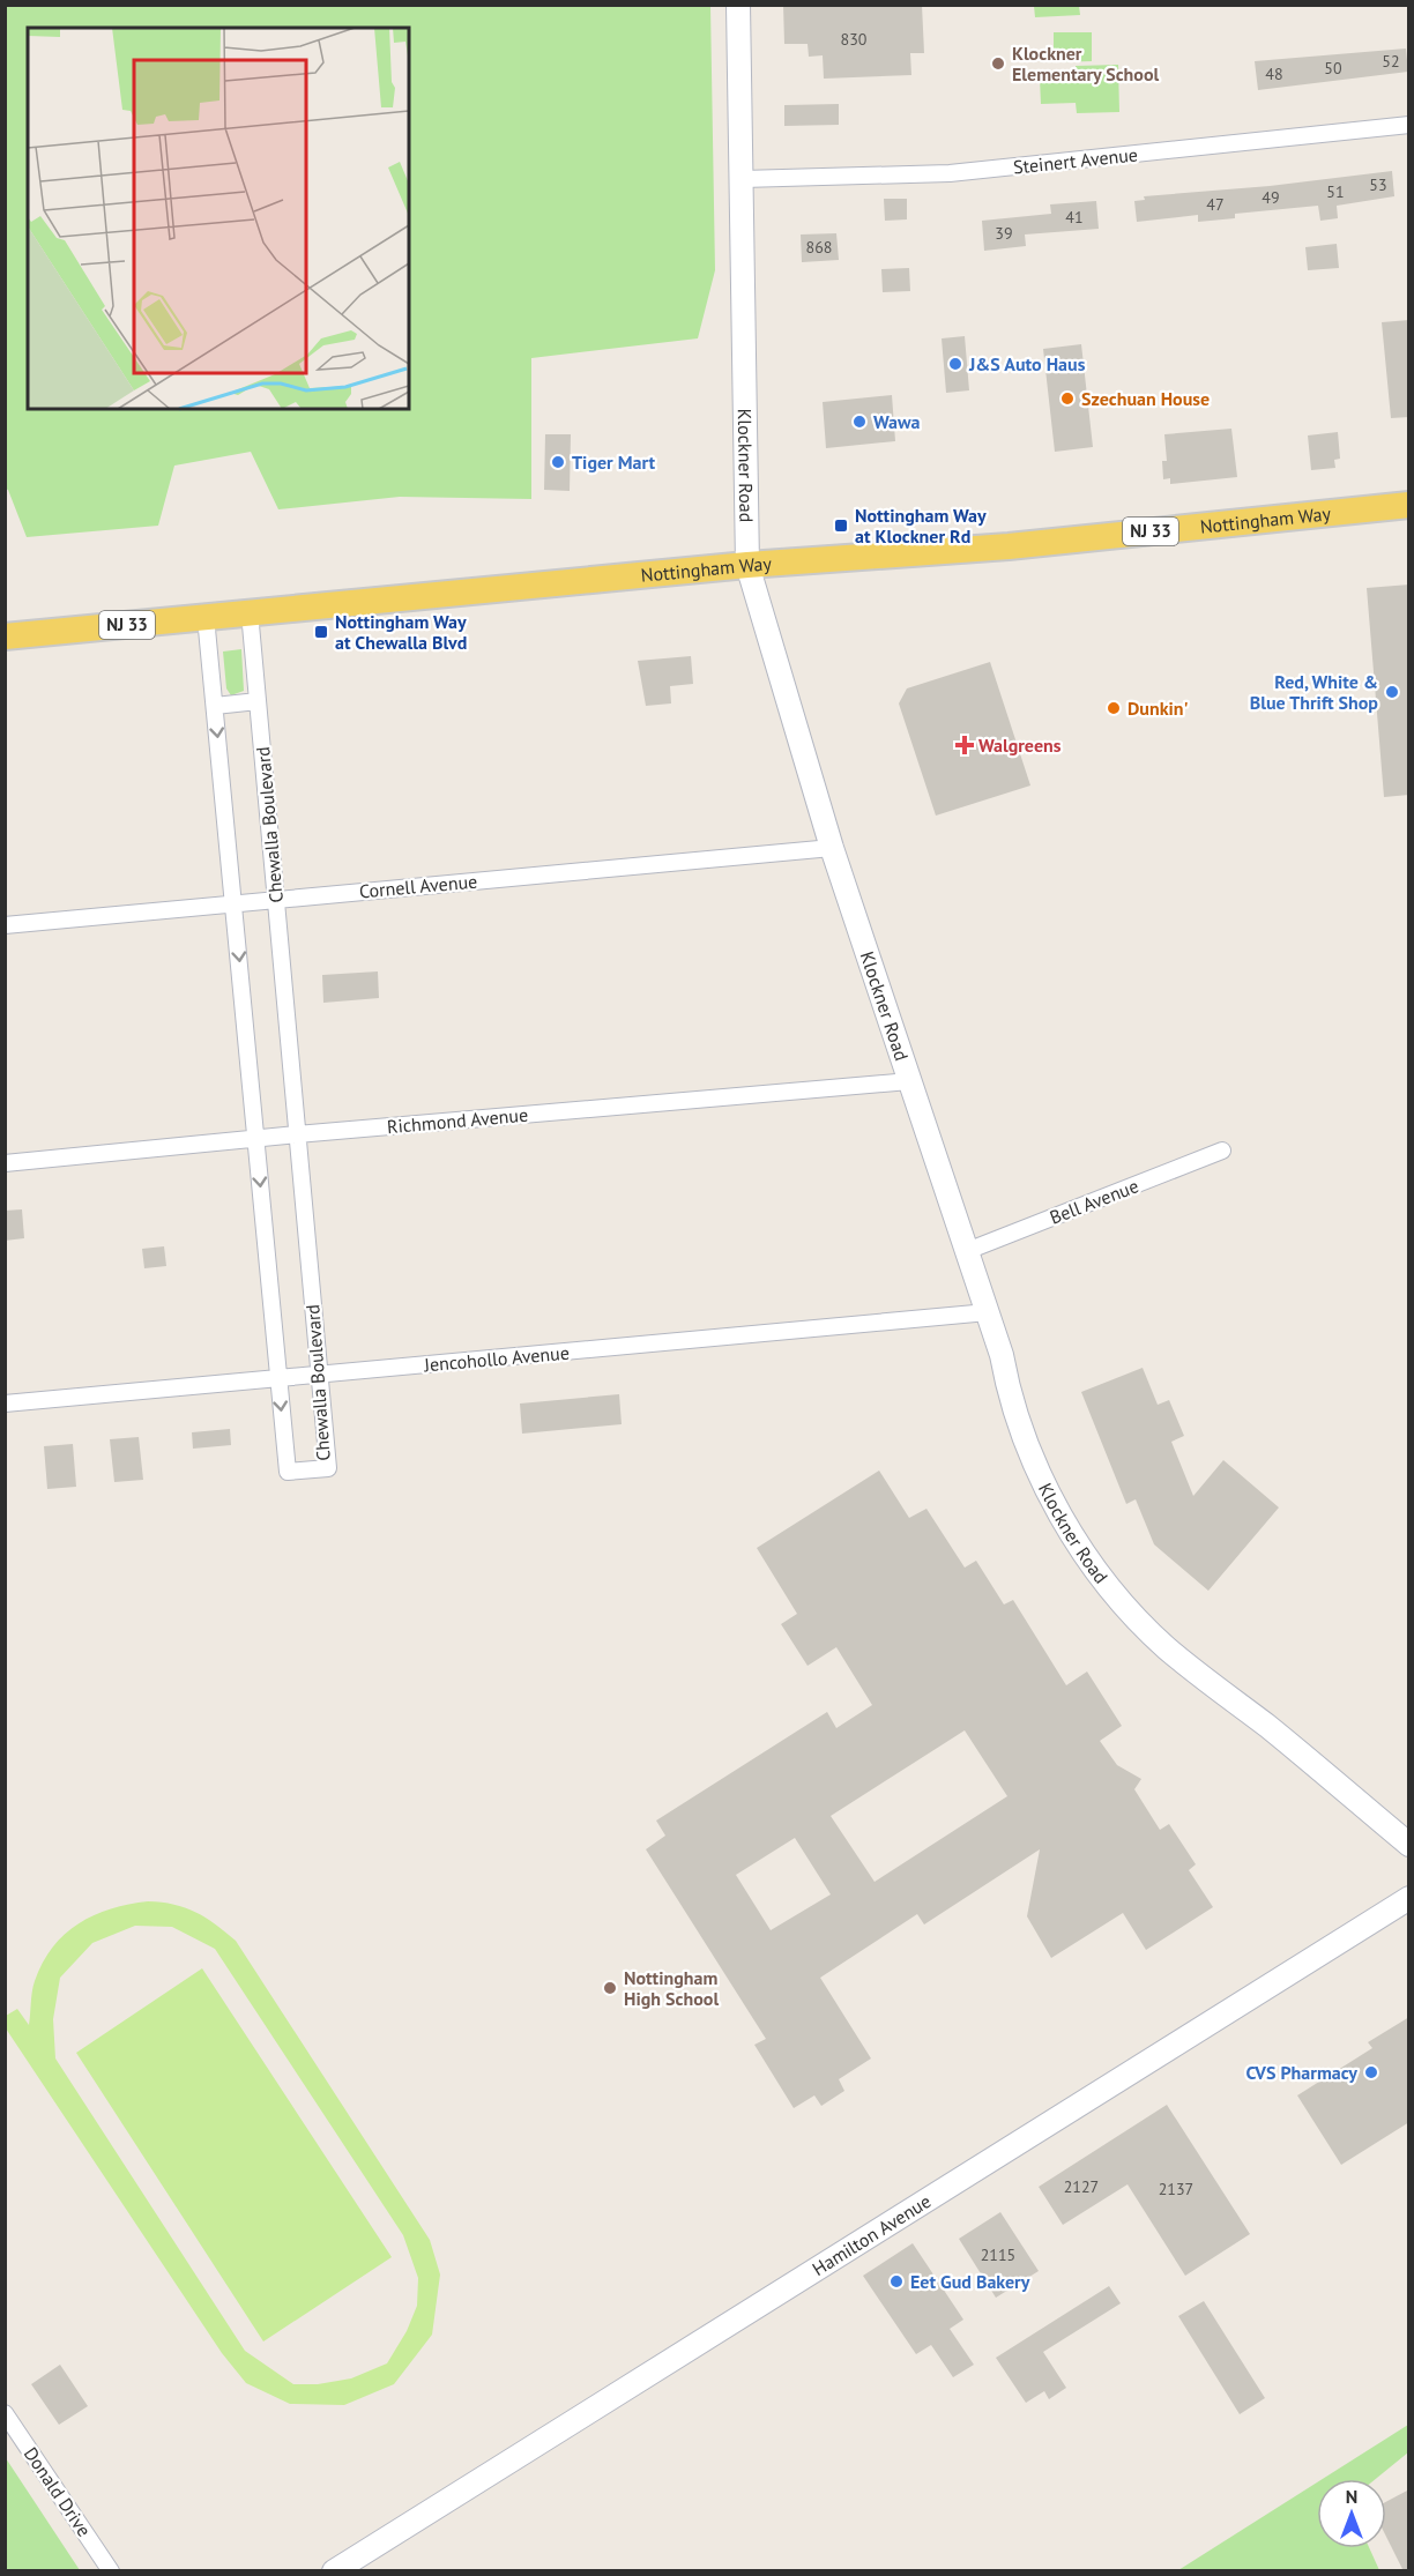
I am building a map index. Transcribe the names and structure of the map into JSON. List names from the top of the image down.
{
  "streets": {
    "main road": [
      "Klockner Road",
      "Nottingham Way",
      "NJ 33",
      "Hamilton Avenue"
    ],
    "street": [
      "Steinert Avenue",
      "Chewalla Boulevard",
      "Cornell Avenue",
      "Richmond Avenue",
      "Bell Avenue",
      "Jencohollo Avenue",
      "Donald Drive"
    ]
  },
  "crossings": [
    ["Steinert Avenue", "Klockner Road"],
    ["Klockner Road", "Nottingham Way"],
    ["Klockner Road", "Cornell Avenue"],
    ["Klockner Road", "Richmond Avenue"],
    ["Klockner Road", "Bell Avenue"],
    ["Klockner Road", "Jencohollo Avenue"],
    ["Nottingham Way", "Chewalla Boulevard"],
    ["Chewalla Boulevard", "Cornell Avenue"],
    ["Chewalla Boulevard", "Richmond Avenue"],
    ["Chewalla Boulevard", "Jencohollo Avenue"]
  ],
  "places": {
    "other": [
      "Klockner Elementary School",
      "J&S Auto Haus",
      "Szechuan House",
      "Wawa",
      "Tiger Mart",
      "Red, White & Blue Thrift Shop",
      "Dunkin'",
      "Nottingham High School",
      "CVS Pharmacy",
      "Eet Gud Bakery"
    ],
    "transit": ["Nottingham Way at Klockner Rd", "Nottingham Way at Chewalla Blvd"],
    "health": ["Walgreens"]
  },
  "house_numbers": [
    "830",
    "52",
    "50",
    "48",
    "53",
    "51",
    "49",
    "47",
    "41",
    "39",
    "868",
    "2127",
    "2137",
    "2115"
  ],
  "north": "top"
}
